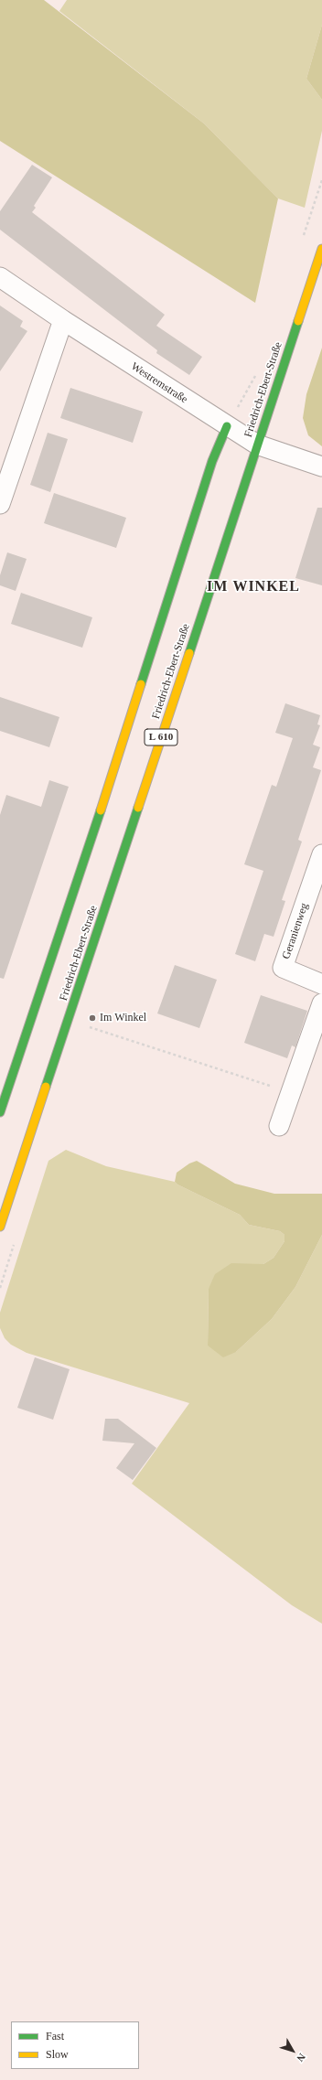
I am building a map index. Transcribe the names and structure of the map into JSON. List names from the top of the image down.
{
  "streets": {
    "main road": ["Friedrich-Ebert-Straße", "L 610"],
    "street": ["Westremstraße", "Geranienweg"]
  },
  "crossings": [
    ["Westremstraße", "Friedrich-Ebert-Straße"]
  ],
  "districts": ["IM WINKEL"],
  "places": ["Im Winkel"],
  "legend": ["Fast", "Slow"],
  "north": "bottom right"
}
